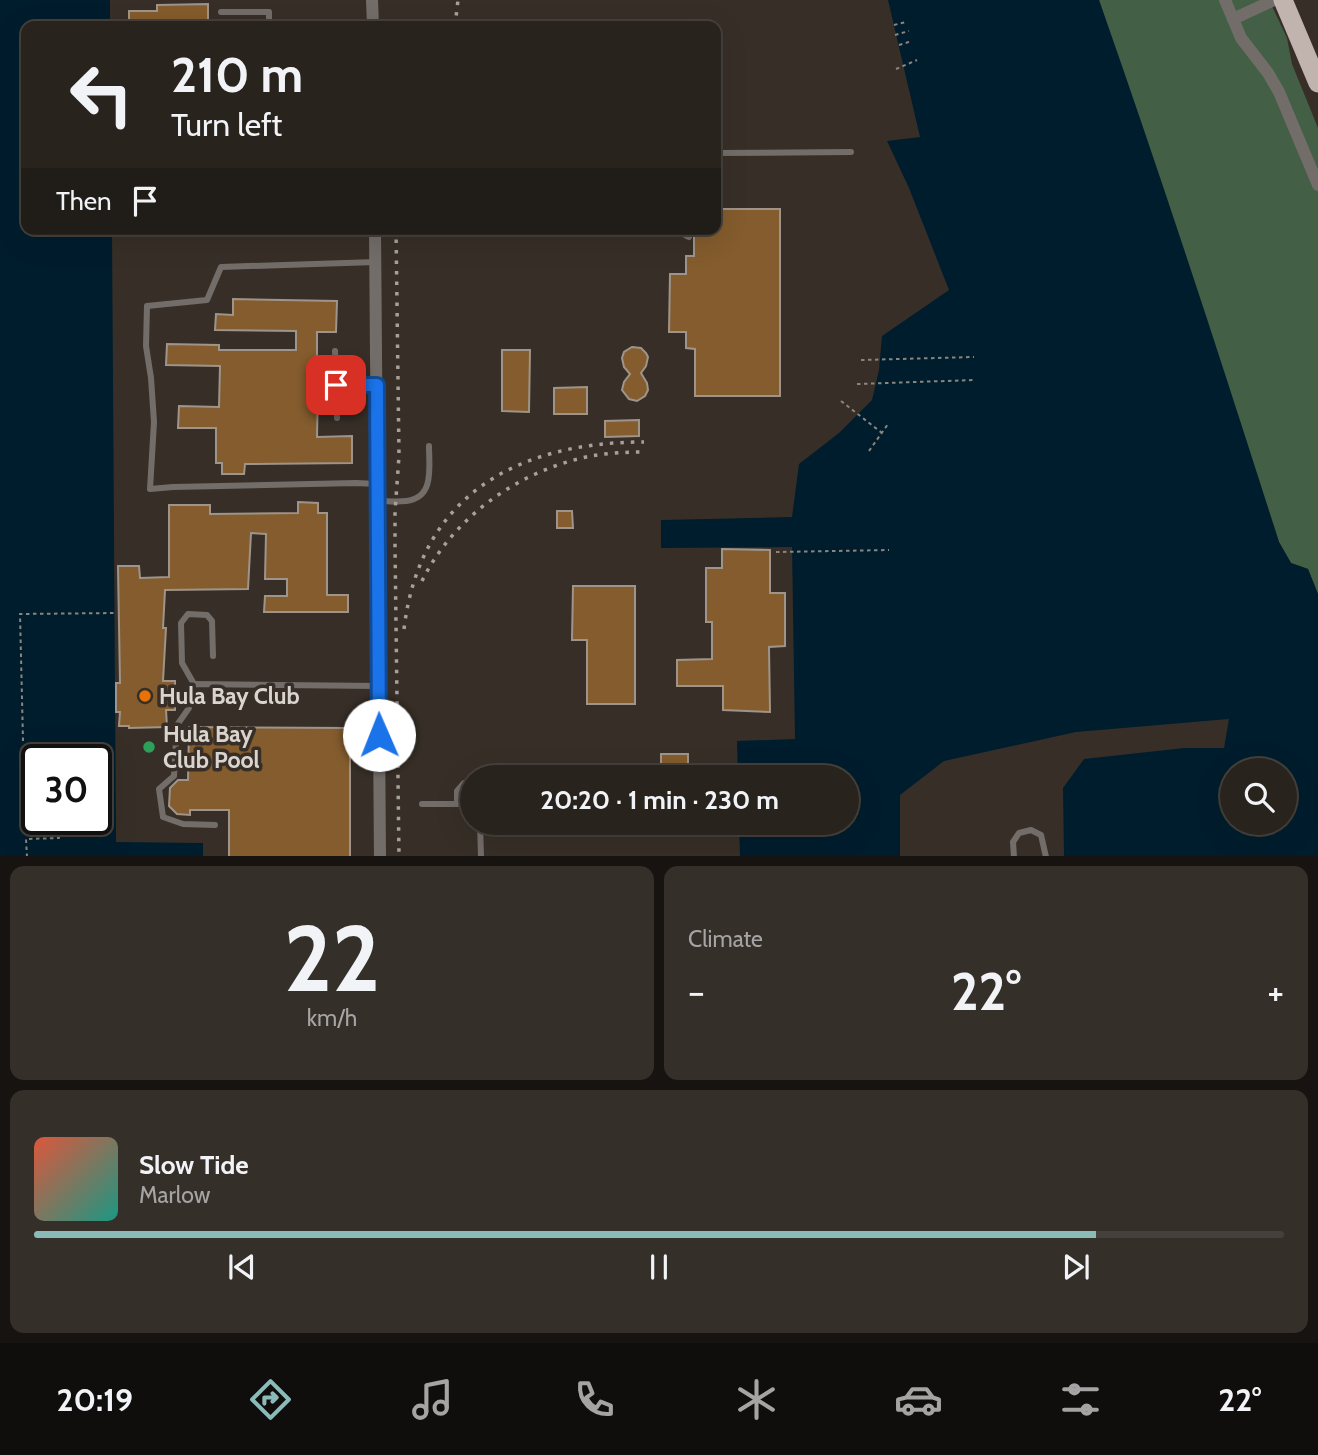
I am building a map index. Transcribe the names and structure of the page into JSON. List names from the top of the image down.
{
  "places": ["Hula Bay Club", "Hula Bay Club Pool"],
  "page": {
    "turn": ["210 m", "Turn left"],
    "then": "Then",
    "limit": "30",
    "trip": "20:20 · 1 min · 230 m",
    "tile": [
      ["22", "km/h"],
      "Climate"
    ],
    "heat": ["−", "22°", "+"],
    "song": ["Slow Tide", "Marlow"],
    "tabs": ["20:19", "22°"]
  }
}
